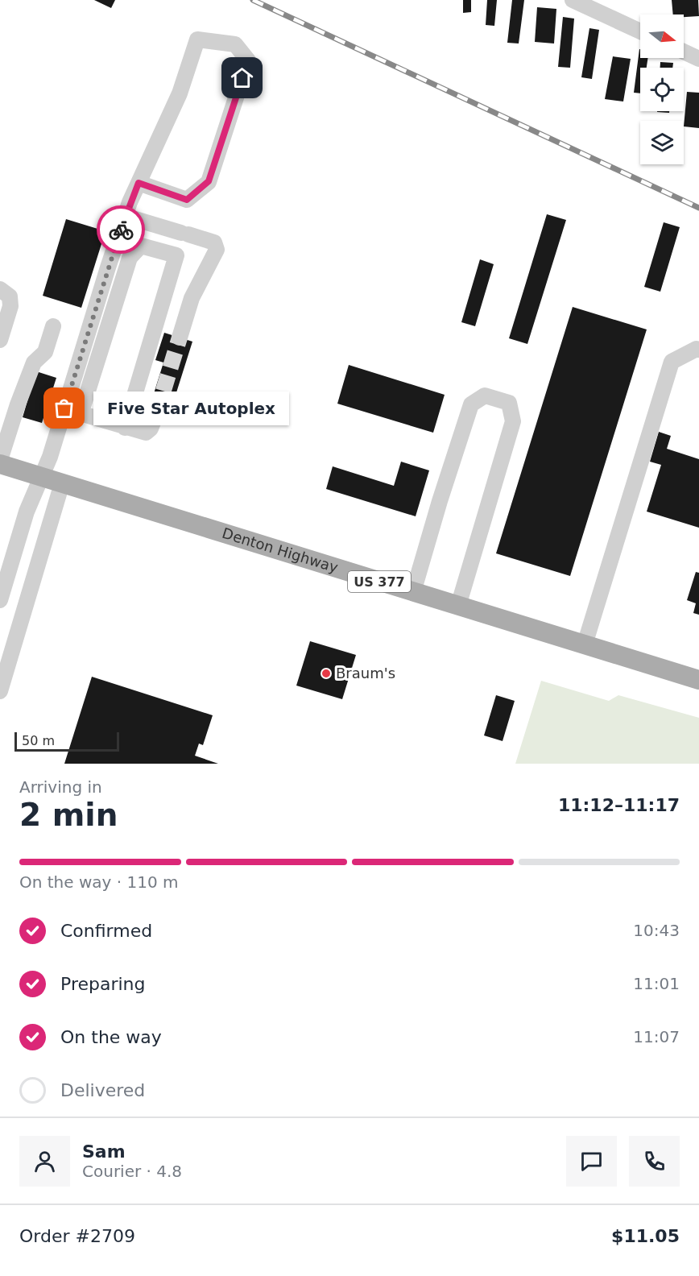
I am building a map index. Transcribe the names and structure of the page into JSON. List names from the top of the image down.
{
  "streets": {
    "main road": ["Denton Highway", "US 377"]
  },
  "places": ["Five Star Autoplex", "Braum's"],
  "scale_bar": "50 m",
  "north": "right",
  "page": {
    "bubble": "Five Star Autoplex",
    "scale": "50 m",
    "heading": ["2 min", "Arriving in", "11:12–11:17"],
    "panel": [
      "Sam",
      "Courier · 4.8",
      "Order #2709",
      "$11.05"
    ],
    "bar": "On the way · 110 m",
    "list": [
      ["Confirmed", "10:43"],
      ["Preparing", "11:01"],
      ["On the way", "11:07"],
      "Delivered"
    ]
  }
}
